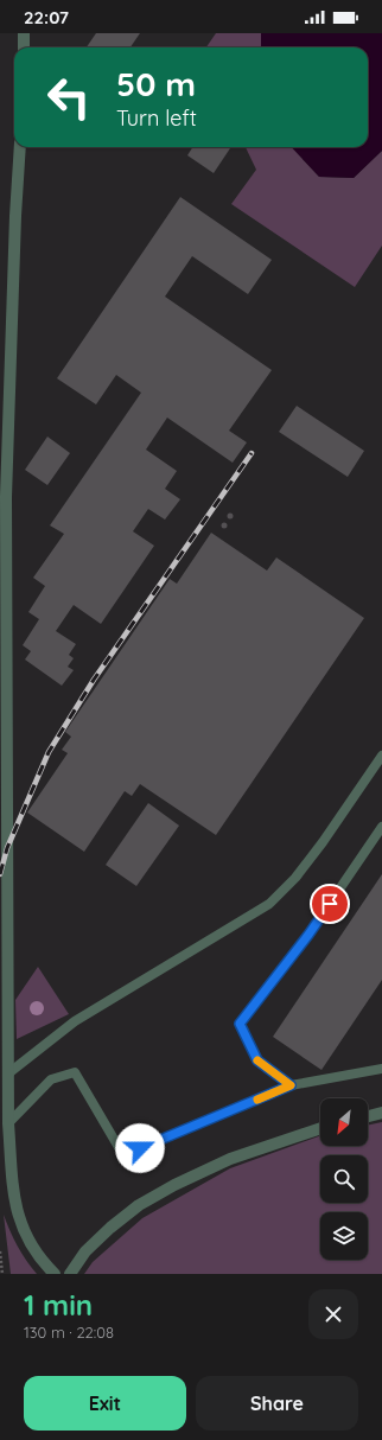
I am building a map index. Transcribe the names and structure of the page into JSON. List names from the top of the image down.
{
  "north": "bottom left",
  "page": {
    "status": "22:07",
    "turn": ["50 m", "Turn left"],
    "heading": ["1 min", "130 m · 22:08"],
    "buttons": ["Exit", "Share"]
  }
}
